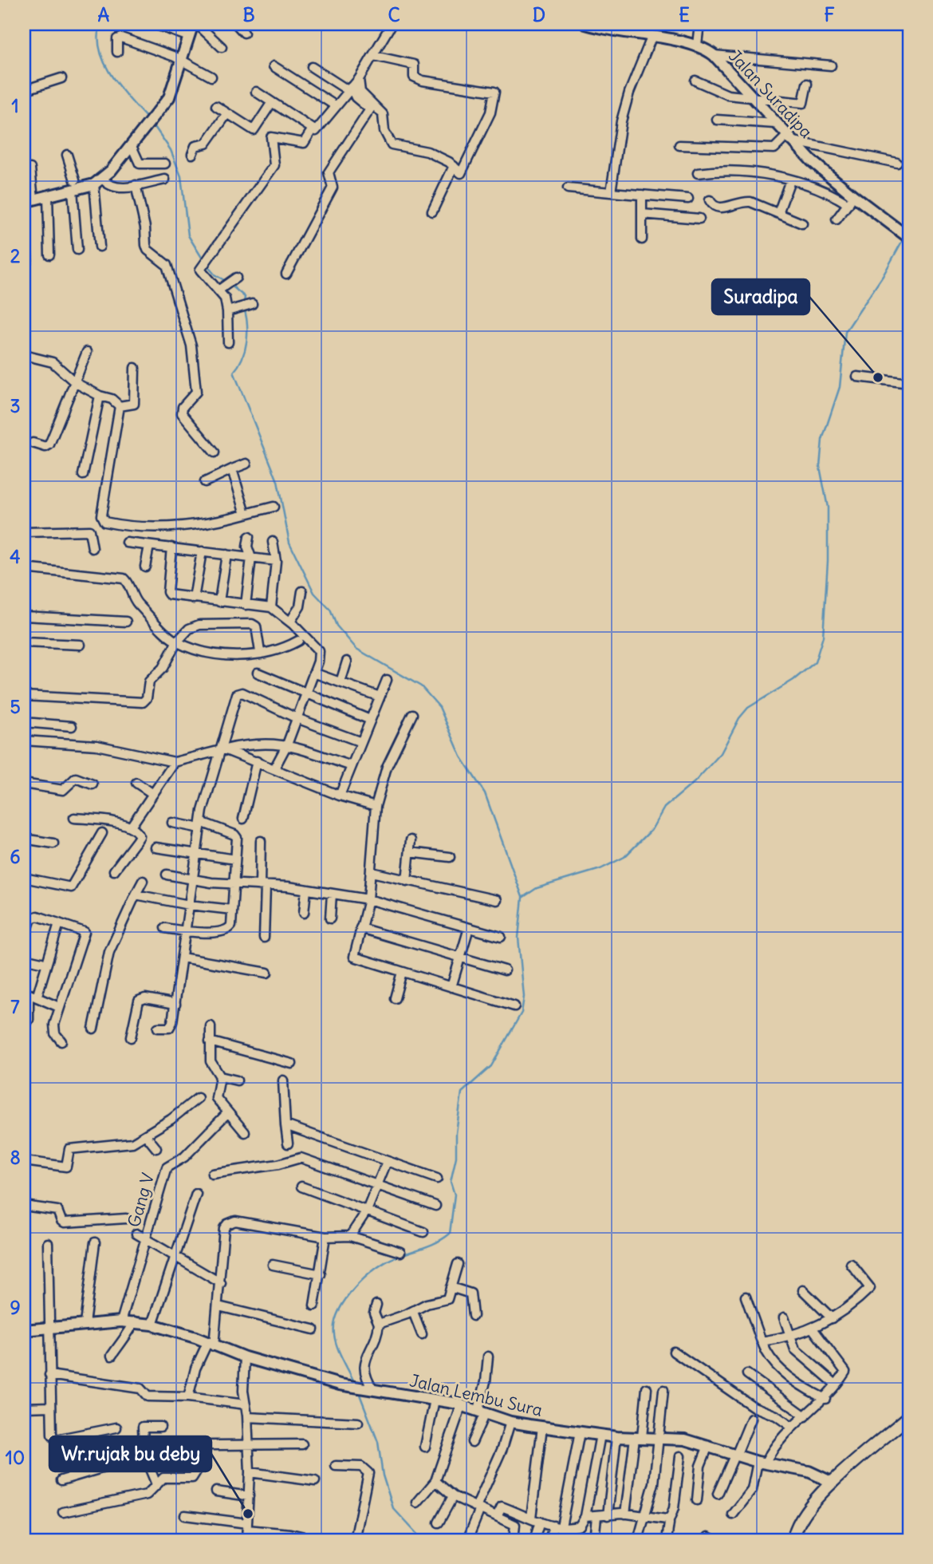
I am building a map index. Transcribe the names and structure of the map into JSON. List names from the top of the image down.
{
  "streets": {
    "street": ["Jalan Suradipa", "Gang V", "Jalan Lembu Sura"]
  },
  "crossings": [
    ["Gang V", "Jalan Lembu Sura"]
  ],
  "places": ["Suradipa", "Wr.rujak bu deby"],
  "grid": {
    "columns": [
      "A",
      "B",
      "C",
      "D",
      "E",
      "F"
    ],
    "rows": [
      "1",
      "2",
      "3",
      "4",
      "5",
      "6",
      "7",
      "8",
      "9",
      "10"
    ]
  }
}
